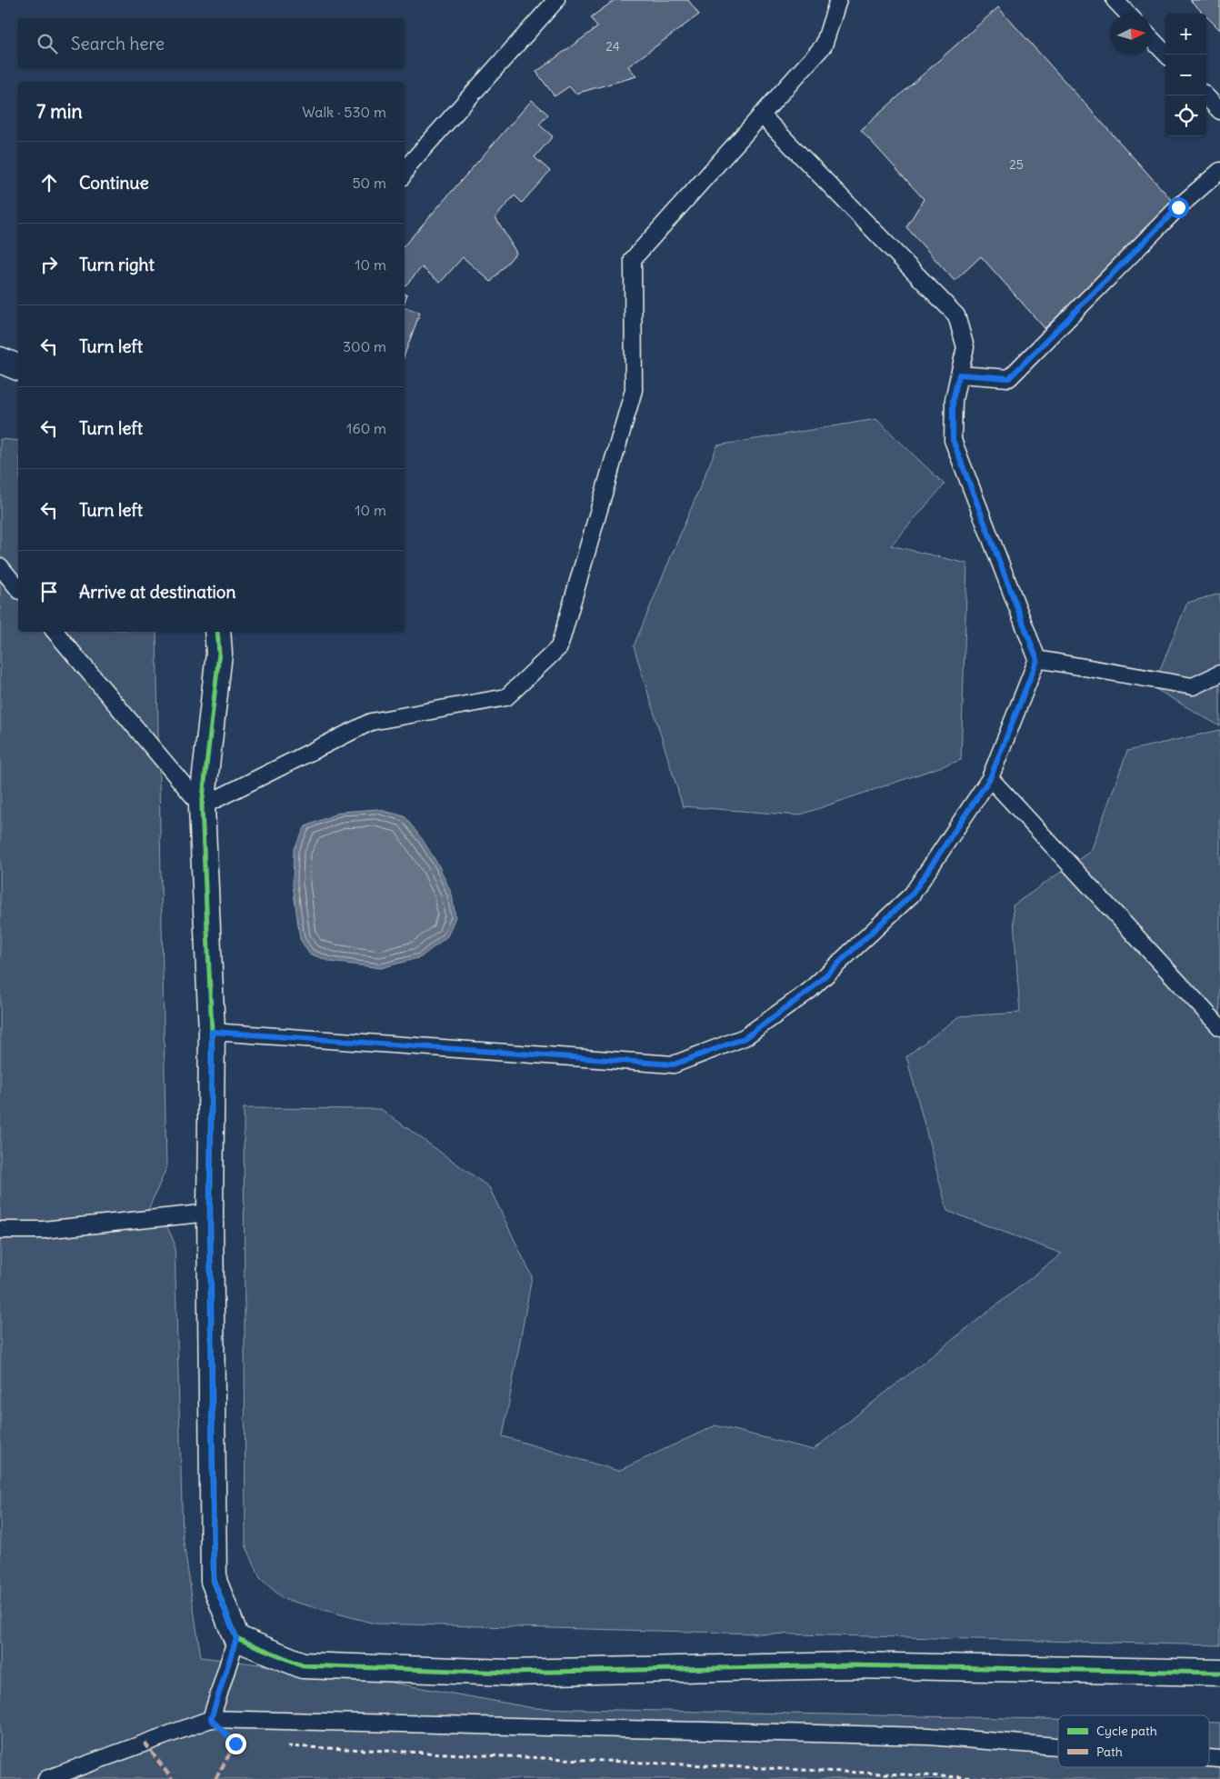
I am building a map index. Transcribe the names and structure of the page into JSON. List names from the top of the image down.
{
  "house_numbers": ["24", "25"],
  "legend": ["Cycle path", "Path"],
  "north": "right",
  "page": {
    "map_buttons": ["+", "−"],
    "search": "Search here",
    "heading": ["7 min", "Walk · 530 m"],
    "list": [
      ["Continue", "50 m"],
      ["Turn right", "10 m"],
      ["Turn left", "300 m"],
      ["Turn left", "160 m"],
      ["Turn left", "10 m"],
      "Arrive at destination"
    ]
  }
}
